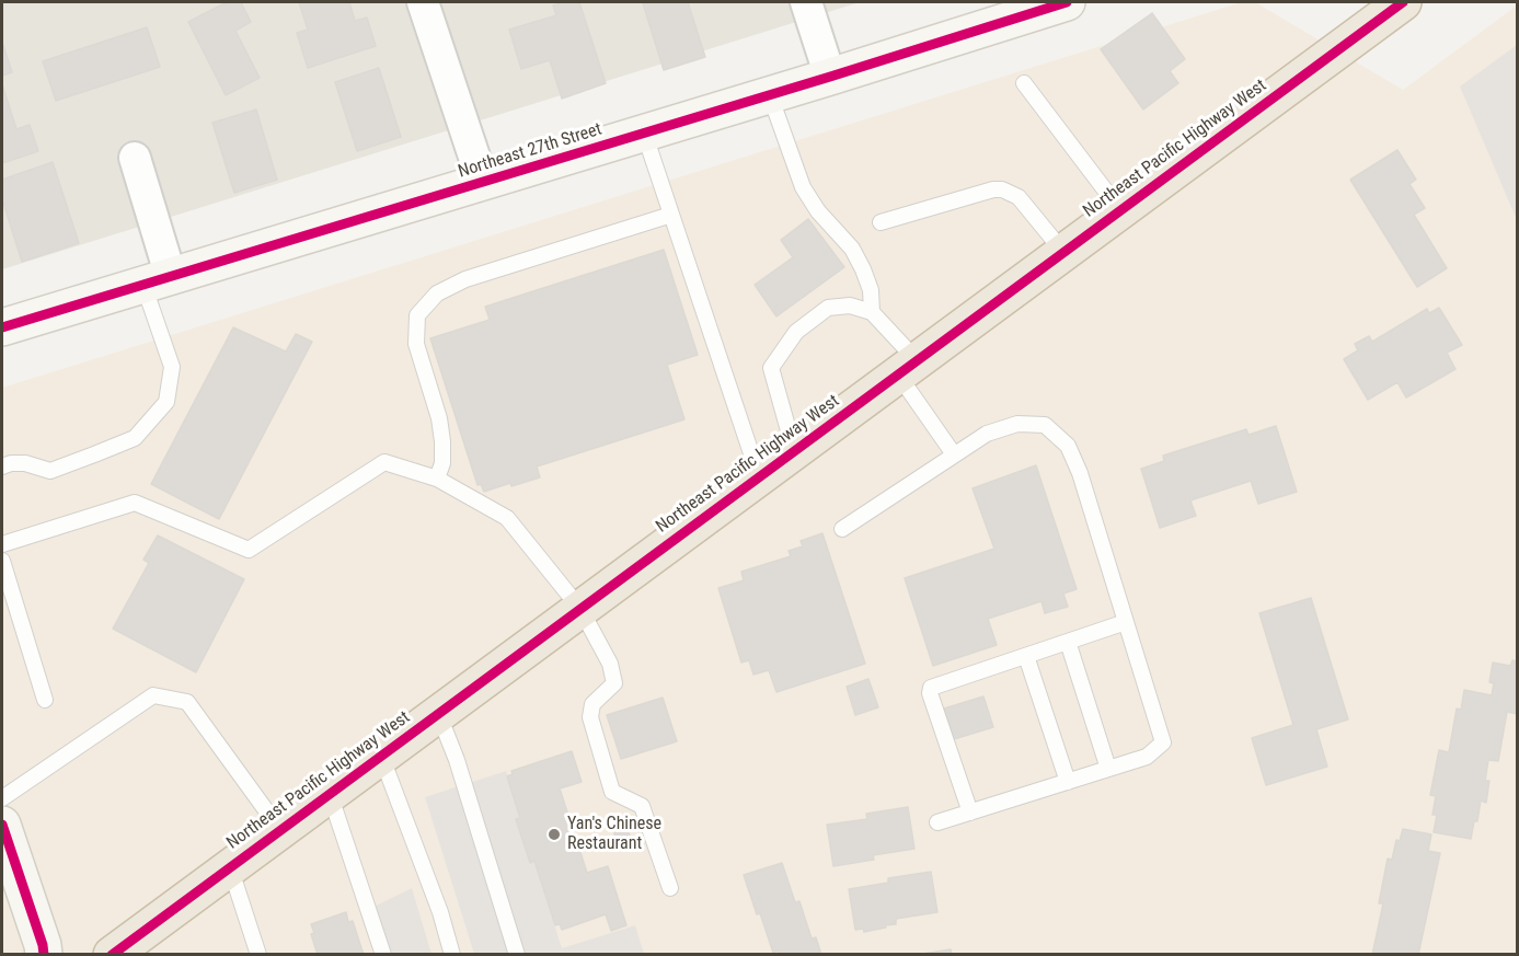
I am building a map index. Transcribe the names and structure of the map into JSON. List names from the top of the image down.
{
  "streets": {
    "highway": ["Northeast Pacific Highway West"],
    "street": ["Northeast 27th Street"]
  },
  "places": ["Yan's Chinese Restaurant"]
}
